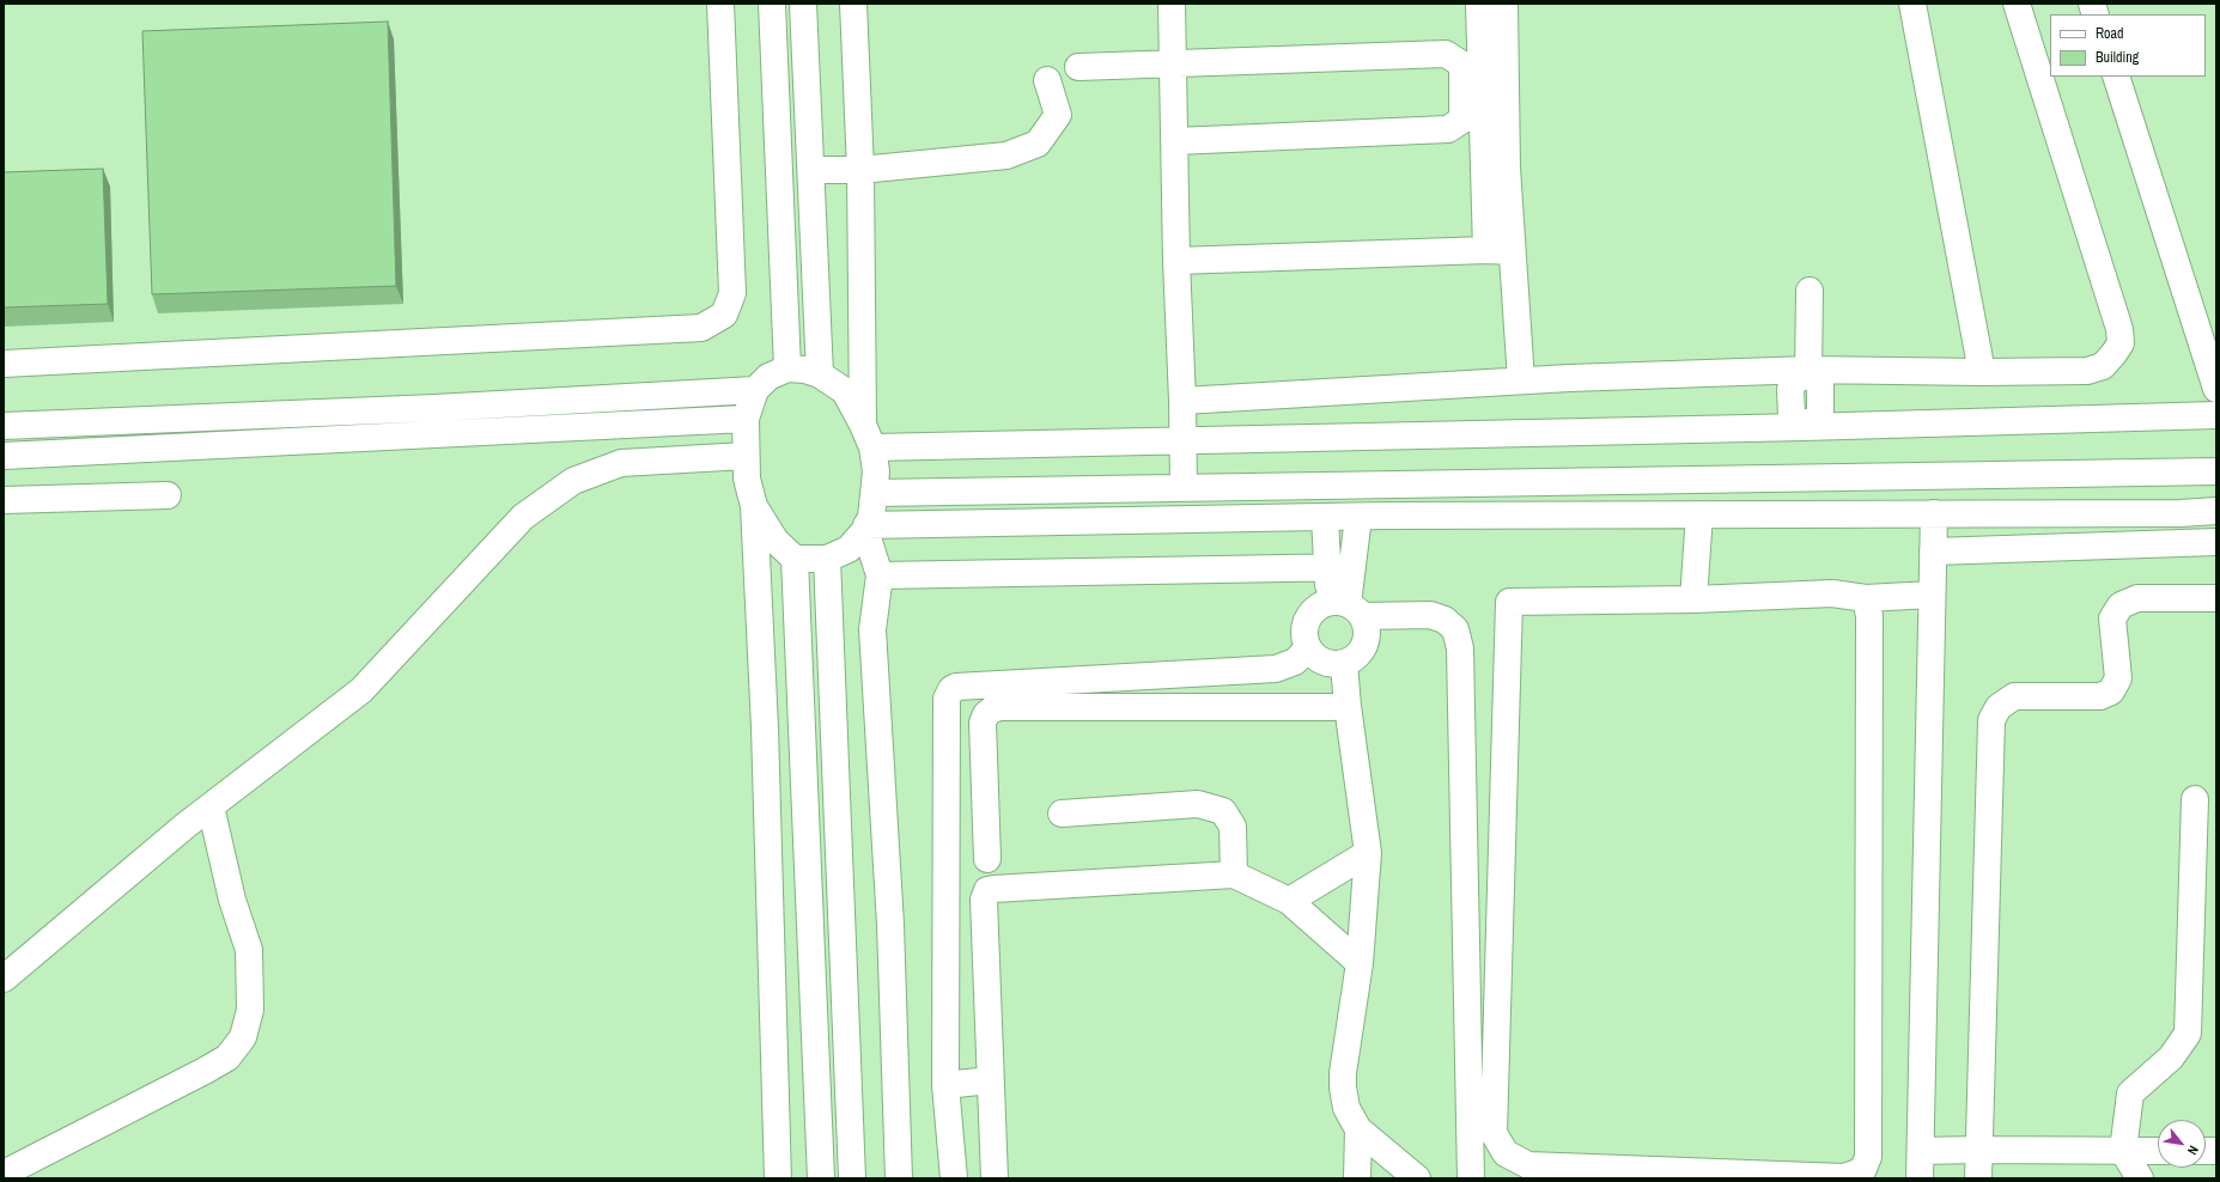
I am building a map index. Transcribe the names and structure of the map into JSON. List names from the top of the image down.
{
  "legend": ["Road", "Building"],
  "north": "bottom right"
}
